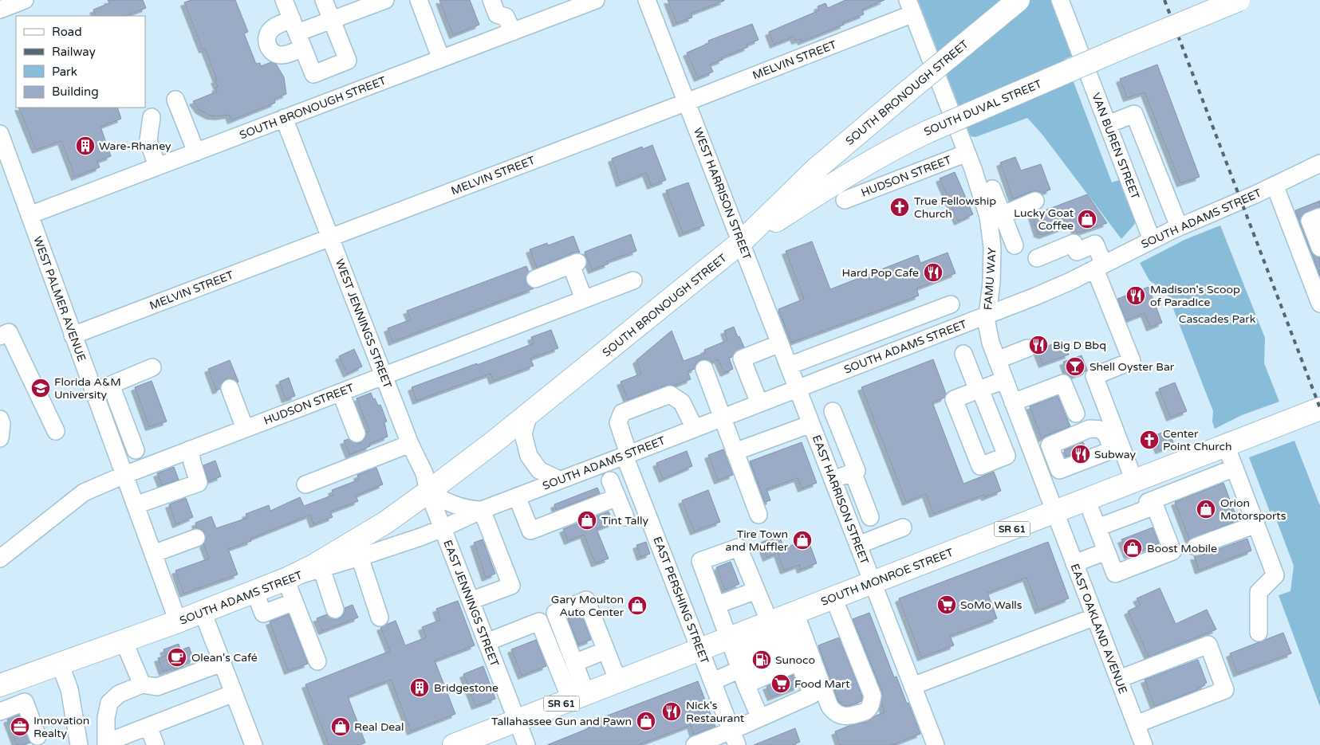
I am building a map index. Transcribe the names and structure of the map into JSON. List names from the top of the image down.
{
  "streets": {
    "main road": [
      "SOUTH BRONOUGH STREET",
      "SOUTH DUVAL STREET",
      "SOUTH ADAMS STREET",
      "SR 61",
      "SOUTH MONROE STREET"
    ],
    "street": [
      "MELVIN STREET",
      "VAN BUREN STREET",
      "HUDSON STREET",
      "WEST HARRISON STREET",
      "FAMU WAY",
      "WEST PALMER AVENUE",
      "WEST JENNINGS STREET",
      "EAST HARRISON STREET",
      "EAST PERSHING STREET",
      "EAST JENNINGS STREET",
      "EAST OAKLAND AVENUE"
    ]
  },
  "crossings": [
    ["MELVIN STREET", "WEST HARRISON STREET"],
    ["MELVIN STREET", "FAMU WAY"],
    ["MELVIN STREET", "WEST PALMER AVENUE"],
    ["MELVIN STREET", "WEST JENNINGS STREET"],
    ["SOUTH BRONOUGH STREET", "SOUTH DUVAL STREET"],
    ["SOUTH BRONOUGH STREET", "WEST HARRISON STREET"],
    ["SOUTH BRONOUGH STREET", "SOUTH ADAMS STREET"],
    ["SOUTH BRONOUGH STREET", "WEST PALMER AVENUE"],
    ["SOUTH BRONOUGH STREET", "WEST JENNINGS STREET"],
    ["SOUTH DUVAL STREET", "WEST HARRISON STREET"],
    ["VAN BUREN STREET", "SOUTH ADAMS STREET"],
    ["HUDSON STREET", "FAMU WAY"],
    ["HUDSON STREET", "WEST PALMER AVENUE"],
    ["HUDSON STREET", "WEST JENNINGS STREET"],
    ["WEST HARRISON STREET", "SOUTH ADAMS STREET"],
    ["WEST HARRISON STREET", "EAST HARRISON STREET"],
    ["SOUTH ADAMS STREET", "FAMU WAY"],
    ["SOUTH ADAMS STREET", "WEST PALMER AVENUE"],
    ["SOUTH ADAMS STREET", "WEST JENNINGS STREET"],
    ["SOUTH ADAMS STREET", "EAST HARRISON STREET"],
    ["SOUTH ADAMS STREET", "EAST PERSHING STREET"],
    ["SOUTH ADAMS STREET", "EAST JENNINGS STREET"],
    ["FAMU WAY", "SOUTH MONROE STREET"],
    ["FAMU WAY", "EAST OAKLAND AVENUE"],
    ["WEST JENNINGS STREET", "EAST JENNINGS STREET"],
    ["EAST HARRISON STREET", "SOUTH MONROE STREET"],
    ["SOUTH MONROE STREET", "EAST PERSHING STREET"],
    ["SOUTH MONROE STREET", "EAST JENNINGS STREET"],
    ["SOUTH MONROE STREET", "EAST OAKLAND AVENUE"]
  ],
  "parks": ["Cascades Park"],
  "places": {
    "building": ["Ware-Rhaney", "Bridgestone"],
    "church": ["True Fellowship Church", "Center Point Church"],
    "shop": [
      "Lucky Goat Coffee",
      "Orion Motorsports",
      "Tint Tally",
      "Tire Town and Muffler",
      "Boost Mobile",
      "Gary Moulton Auto Center",
      "Tallahassee Gun and Pawn",
      "Real Deal"
    ],
    "restaurant": [
      "Hard Pop Cafe",
      "Madison's Scoop of ParadIce",
      "Big D Bbq",
      "Subway",
      "Nick's Restaurant"
    ],
    "bar": ["Shell Oyster Bar"],
    "school or university": ["Florida A&M University"],
    "supermarket": ["SoMo Walls", "Food Mart"],
    "cafe": ["Olean's Café"],
    "fuel station": ["Sunoco"],
    "office": ["Innovation Realty"]
  },
  "legend": [
    "Road",
    "Railway",
    "Park",
    "Building"
  ]
}
